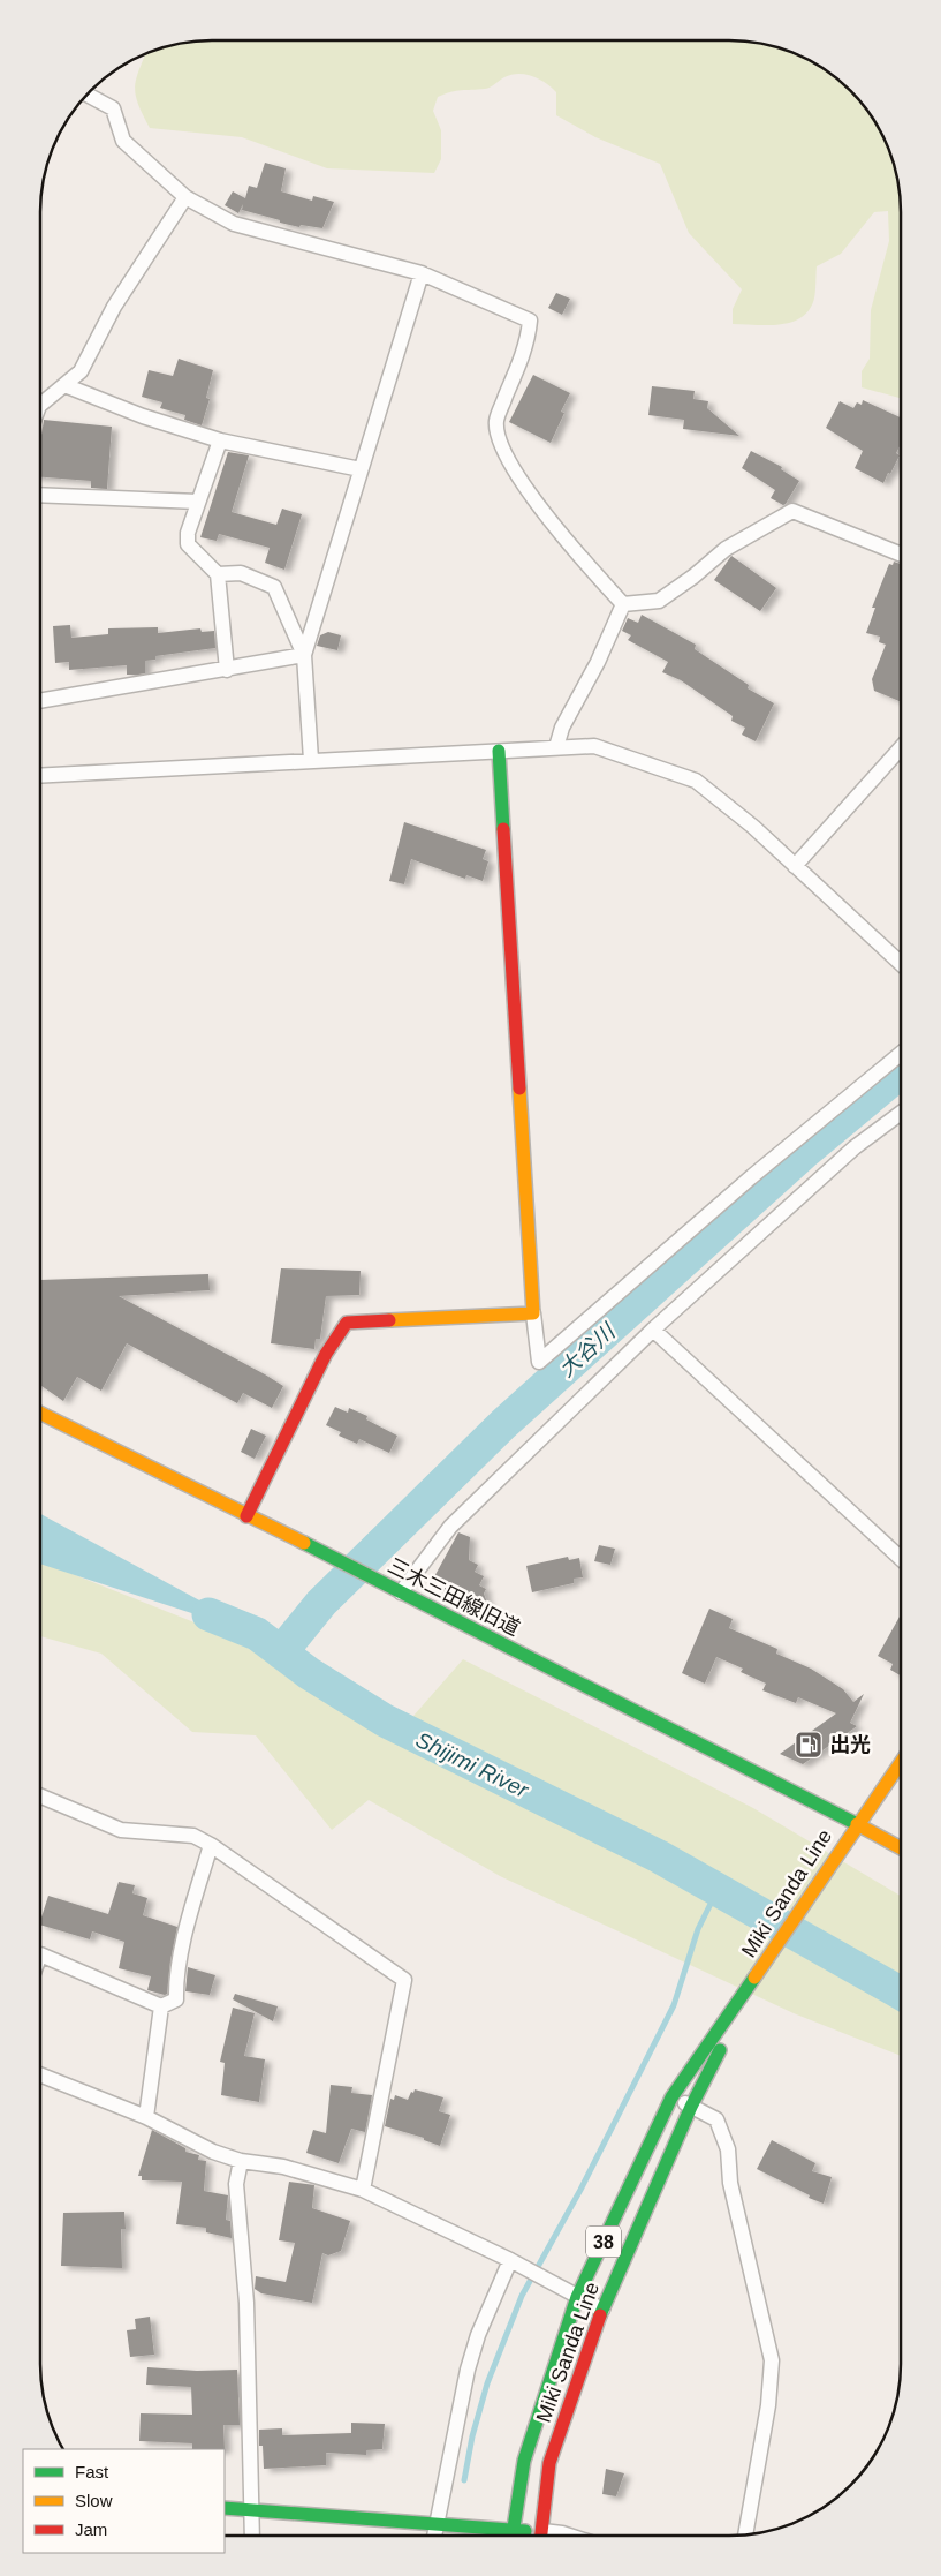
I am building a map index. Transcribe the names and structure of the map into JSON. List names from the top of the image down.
{
  "streets": {
    "street": ["三木三田線旧道", "Miki Sanda Line", "38"]
  },
  "crossings": [
    ["三木三田線旧道", "Miki Sanda Line"]
  ],
  "water": ["大谷川", "Shijimi River"],
  "places": {
    "fuel station": ["出光"]
  },
  "legend": ["Fast", "Slow", "Jam"]
}
